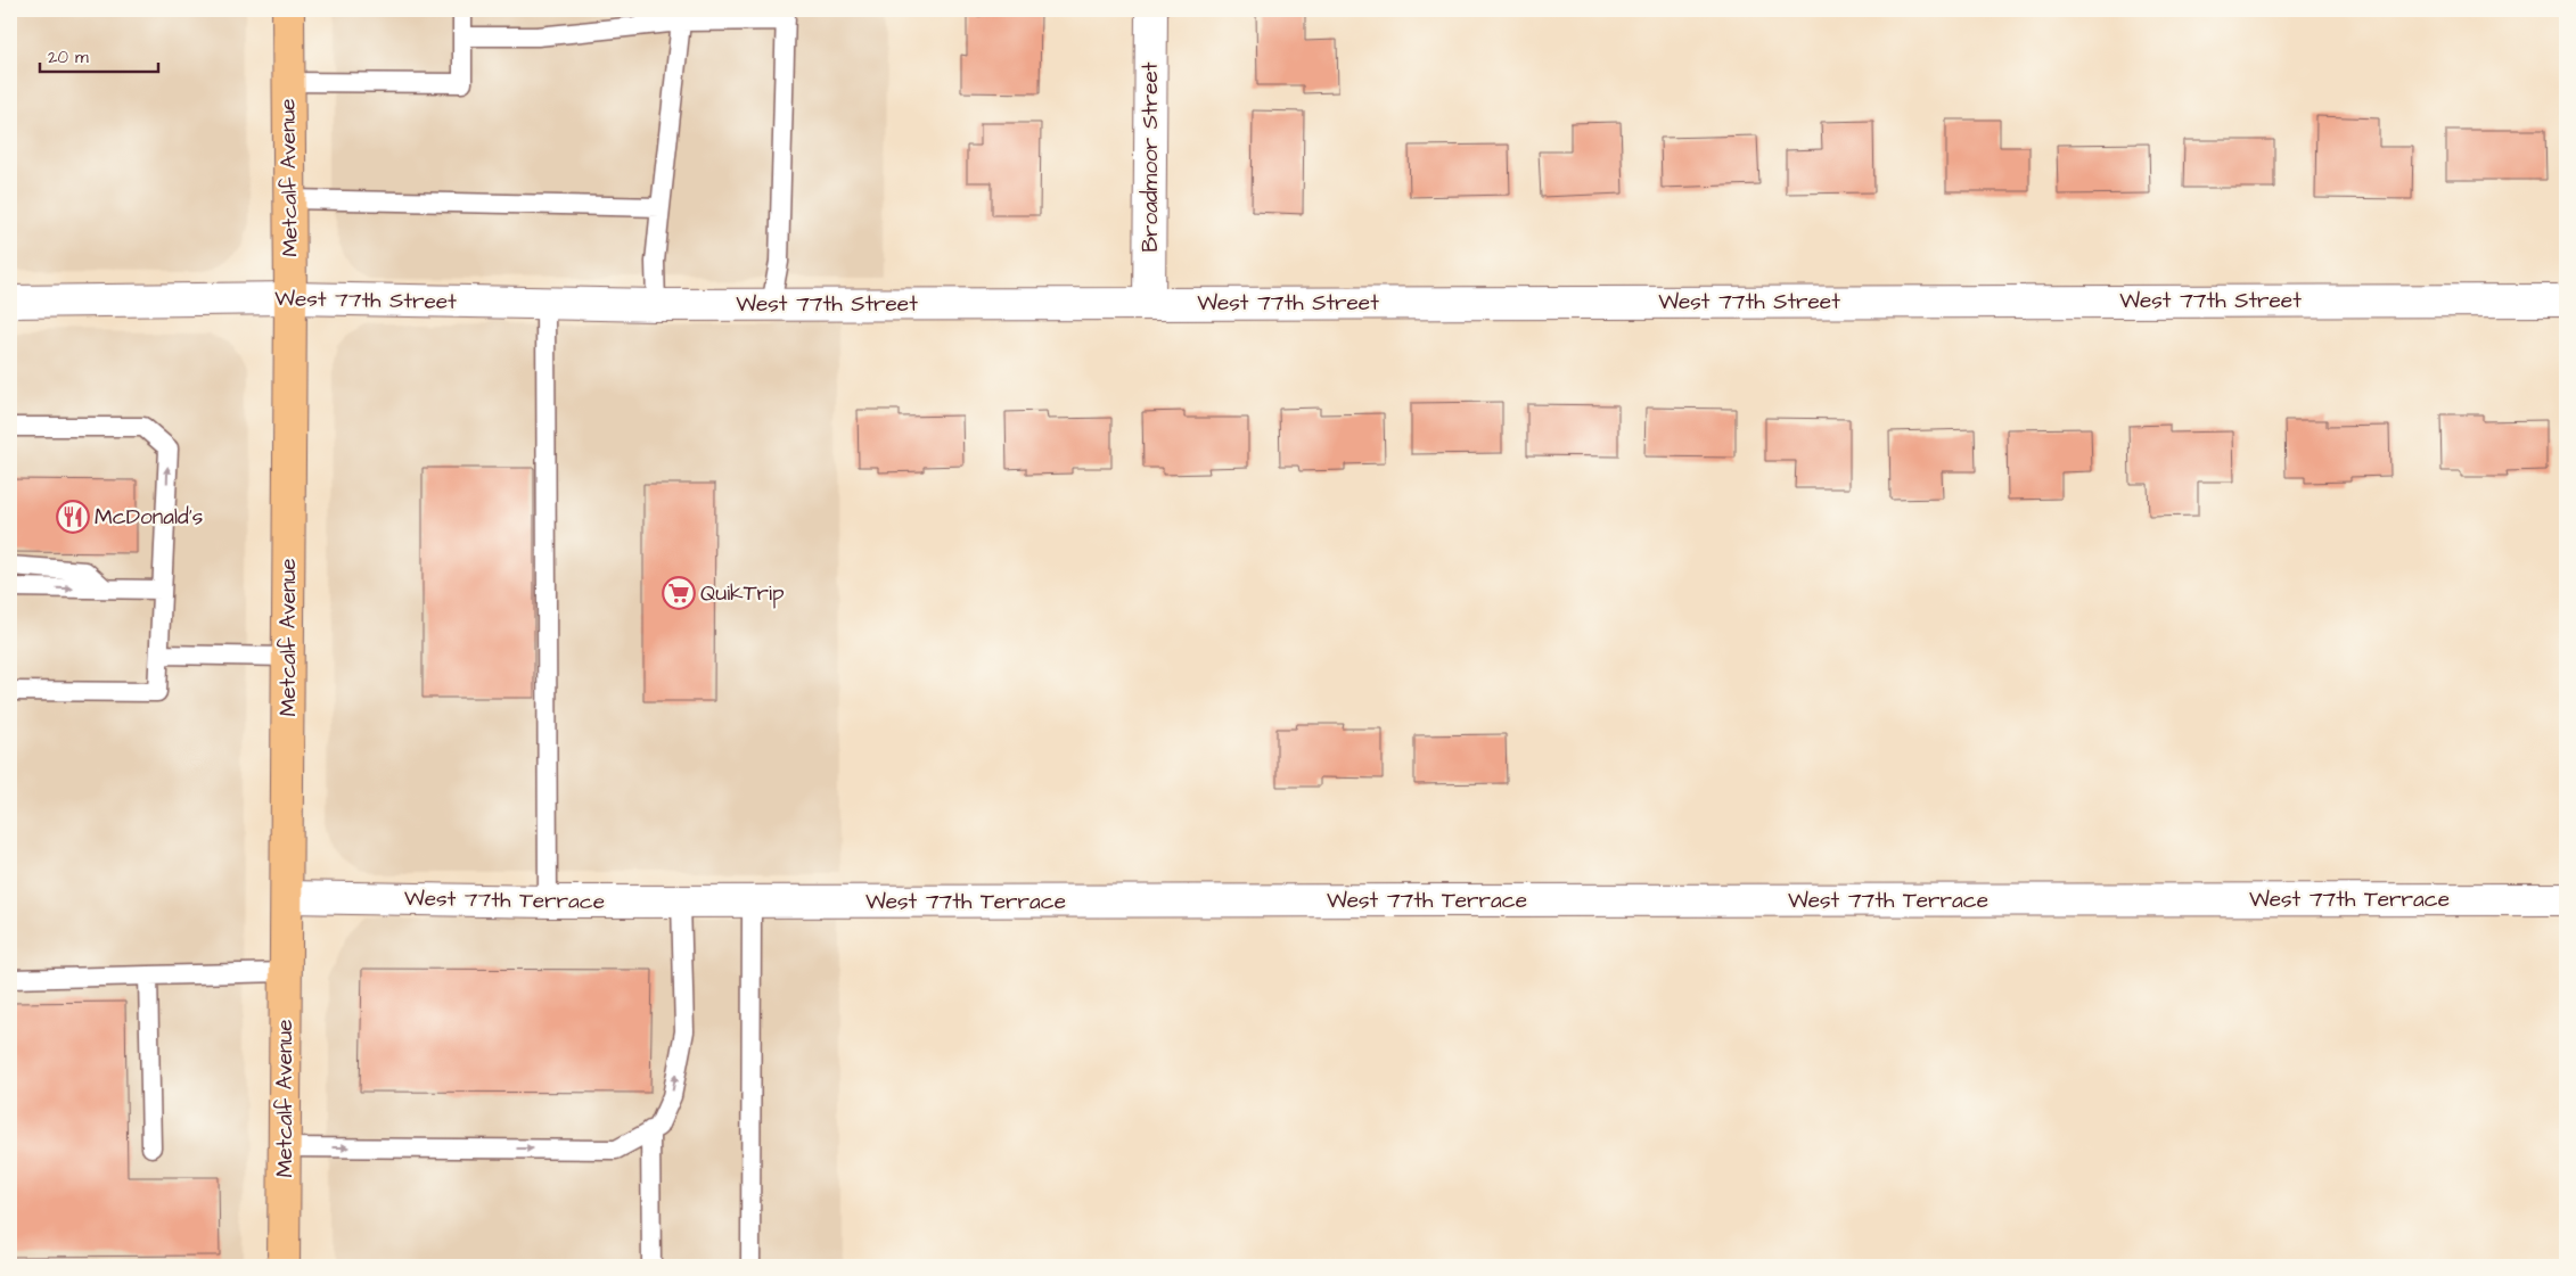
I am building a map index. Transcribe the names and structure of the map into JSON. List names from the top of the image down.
{
  "streets": {
    "main road": ["Metcalf Avenue"],
    "street": ["Broadmoor Street", "West 77th Street", "West 77th Terrace"]
  },
  "crossings": [
    ["Broadmoor Street", "West 77th Street"],
    ["Metcalf Avenue", "West 77th Street"],
    ["Metcalf Avenue", "West 77th Terrace"]
  ],
  "places": {
    "restaurant": ["McDonald's"],
    "supermarket": ["QuikTrip"]
  },
  "scale_bar": "20 m"
}
